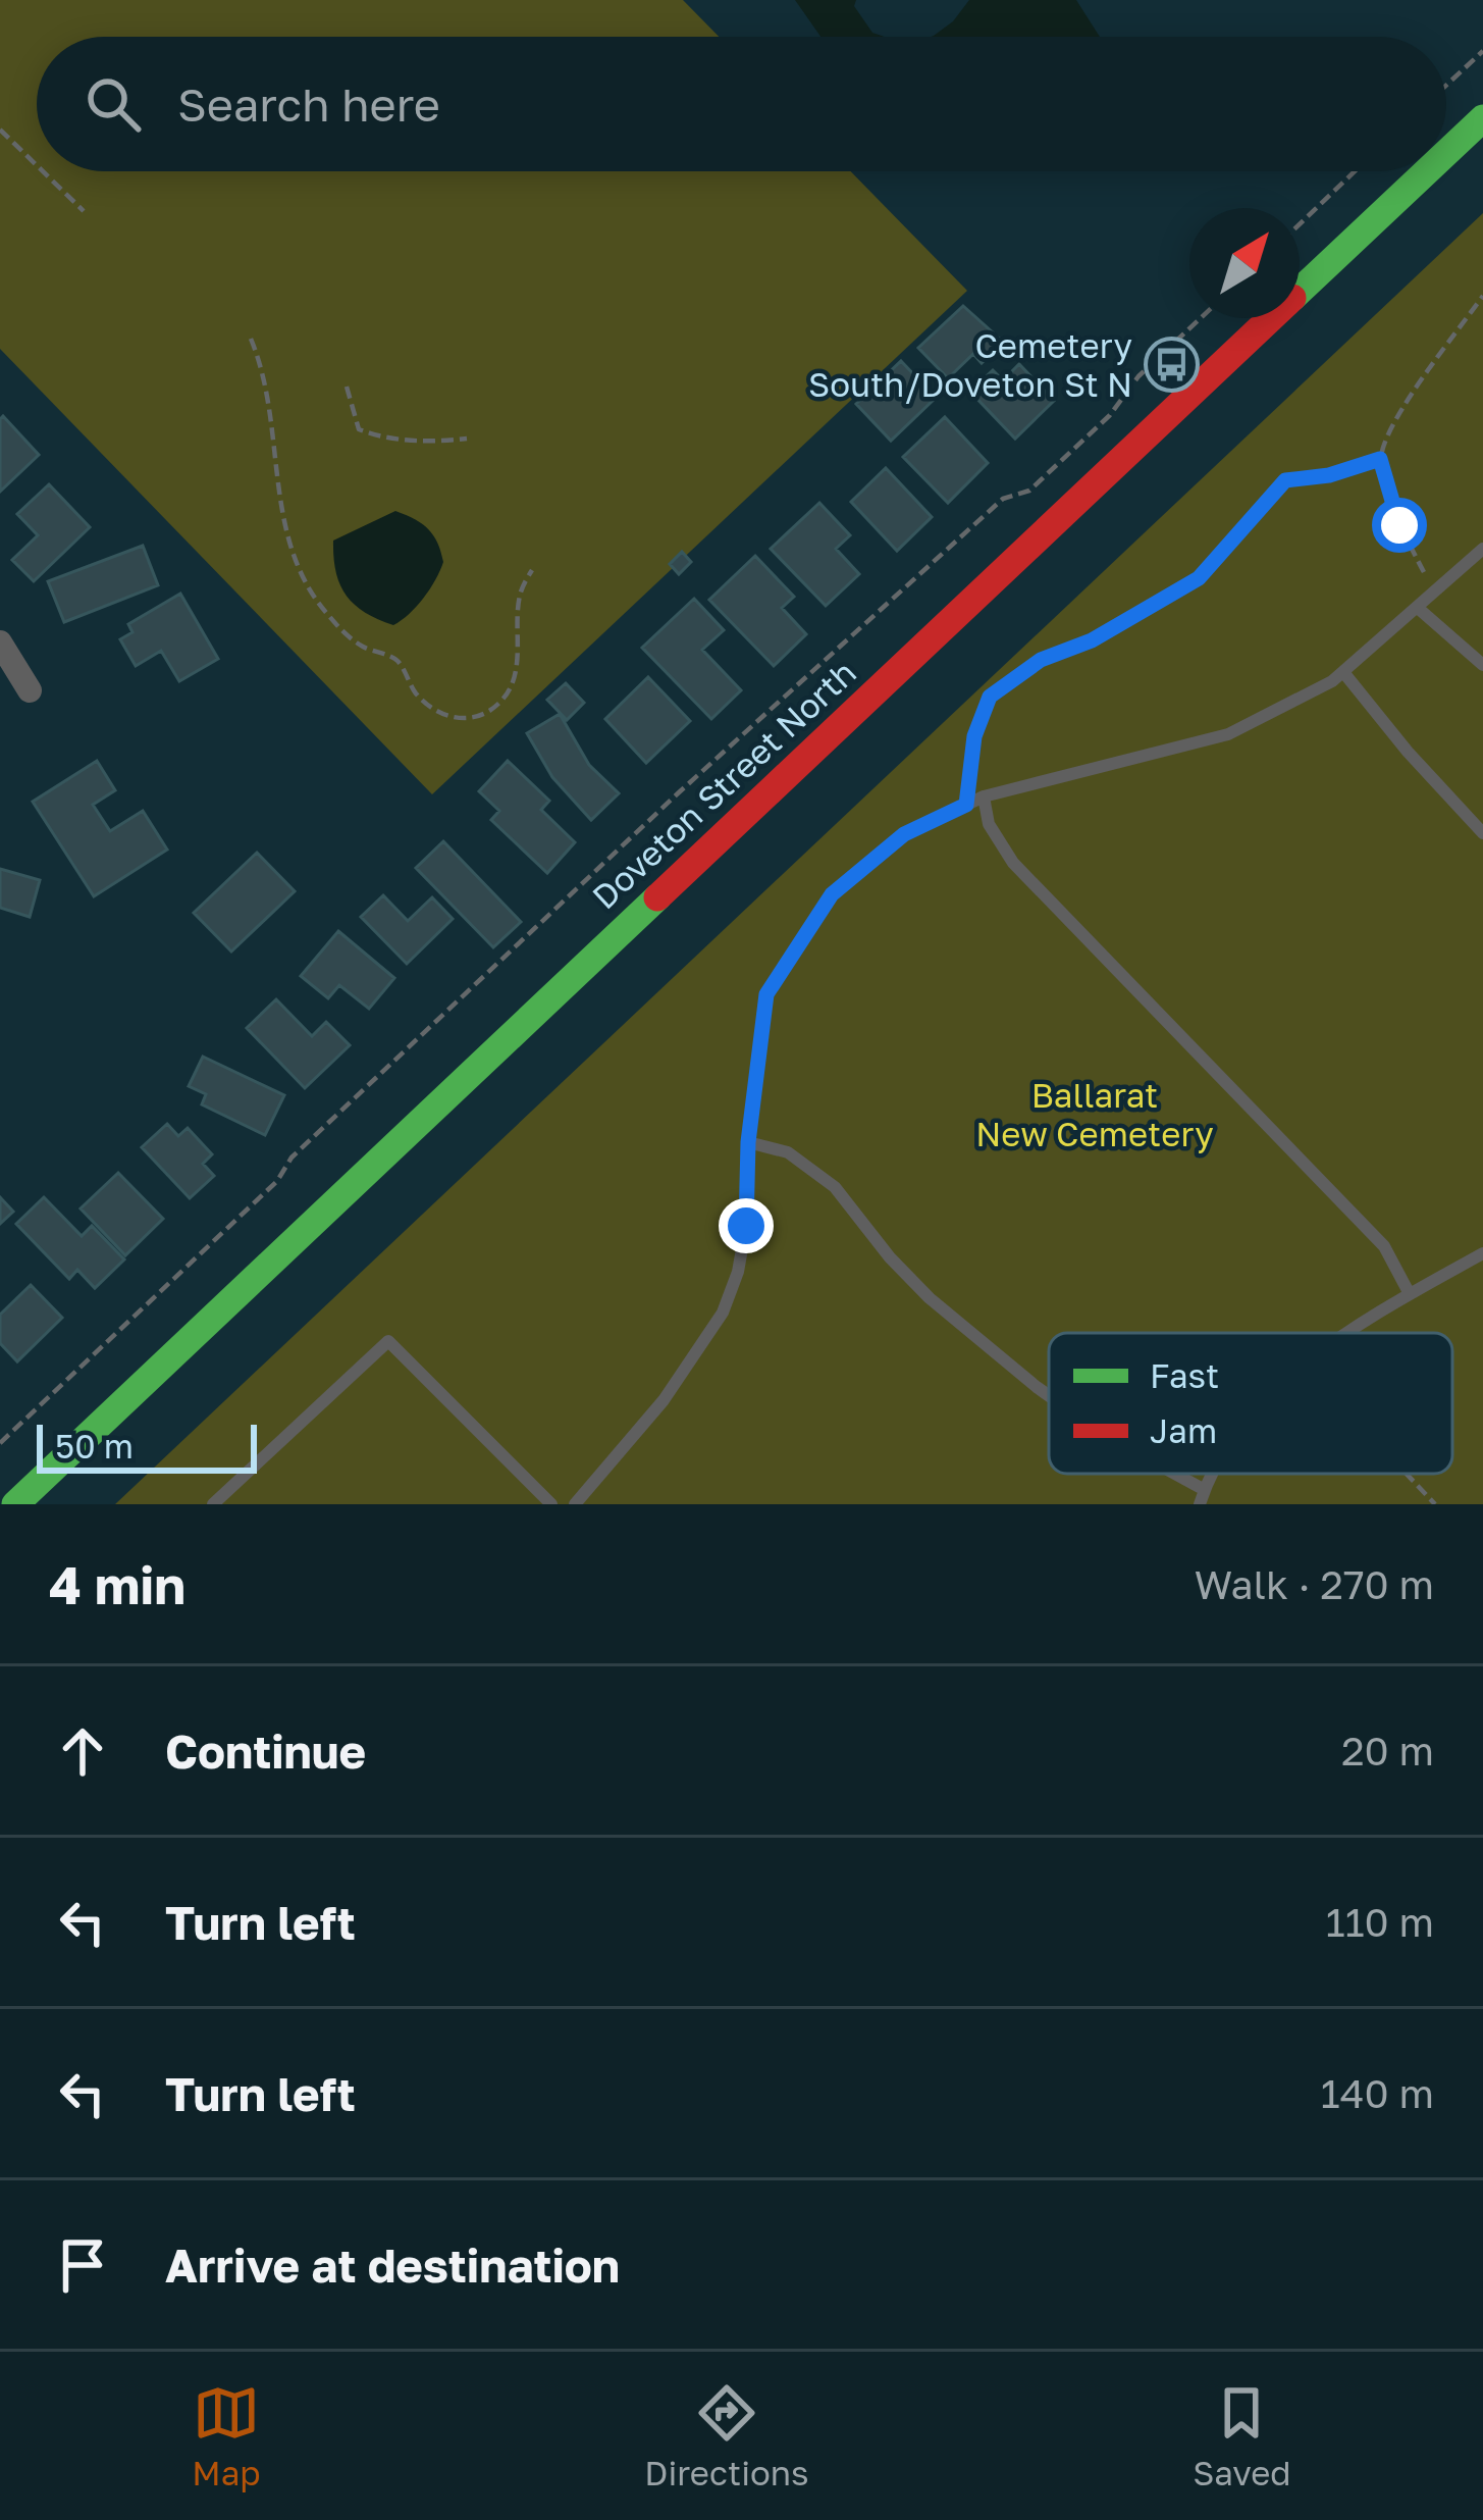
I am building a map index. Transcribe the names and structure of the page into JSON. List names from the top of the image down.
{
  "streets": {
    "street": ["Doveton Street North"]
  },
  "parks": ["Ballarat New Cemetery"],
  "places": {
    "bus stop": ["Cemetery South/Doveton St N"]
  },
  "legend": ["Fast", "Jam"],
  "scale_bar": "50 m",
  "north": "top right",
  "page": {
    "search": "Search here",
    "scale": "50 m",
    "heading": ["4 min", "Walk · 270 m"],
    "list": [
      ["Continue", "20 m"],
      ["Turn left", "110 m"],
      ["Turn left", "140 m"],
      "Arrive at destination"
    ],
    "nav": ["Map", "Directions", "Saved"]
  }
}
